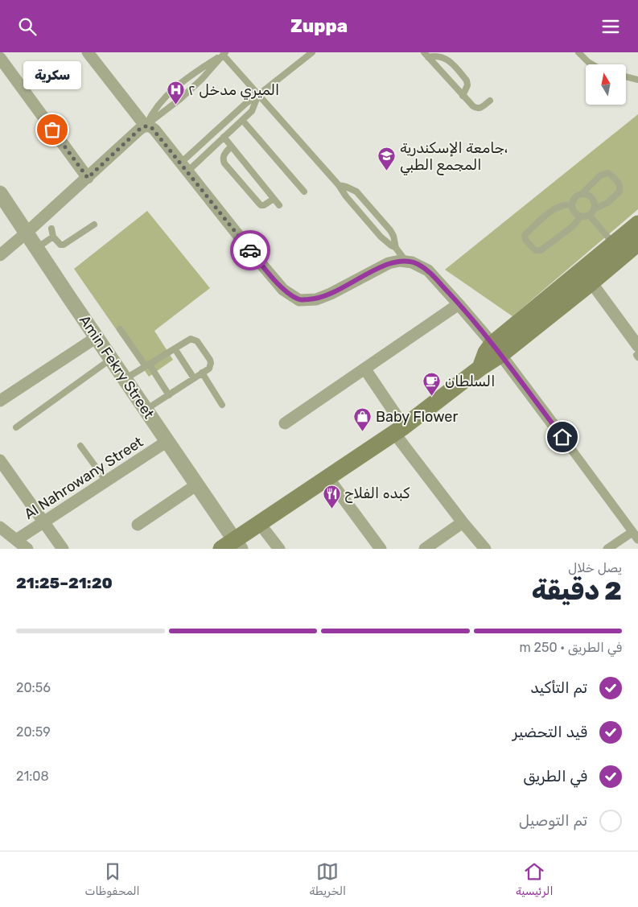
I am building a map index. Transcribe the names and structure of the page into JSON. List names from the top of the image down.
{
  "streets": {
    "street": ["Amin Fekry Street", "Al Nahrowany Street"]
  },
  "crossings": [
    ["Amin Fekry Street", "Al Nahrowany Street"]
  ],
  "places": {
    "hospital": ["الميري مدخل ٢"],
    "other": ["سكرية"],
    "school or university": ["جامعة الإسكندرية، المجمع الطبي"],
    "cafe": ["السلطان"],
    "shop": ["Baby Flower"],
    "restaurant": ["كبده الفلاح"]
  },
  "north": "top",
  "page": {
    "header": "Zuppa",
    "bubble": "سكرية",
    "heading": ["2 دقيقة", "يصل خلال", "21:20–21:25"],
    "bar": "في الطريق · 250 m",
    "list": [
      ["تم التأكيد", "20:56"],
      ["قيد التحضير", "20:59"],
      ["في الطريق", "21:08"],
      "تم التوصيل"
    ],
    "tabs": ["الرئيسية", "الخريطة", "المحفوظات"]
  }
}
